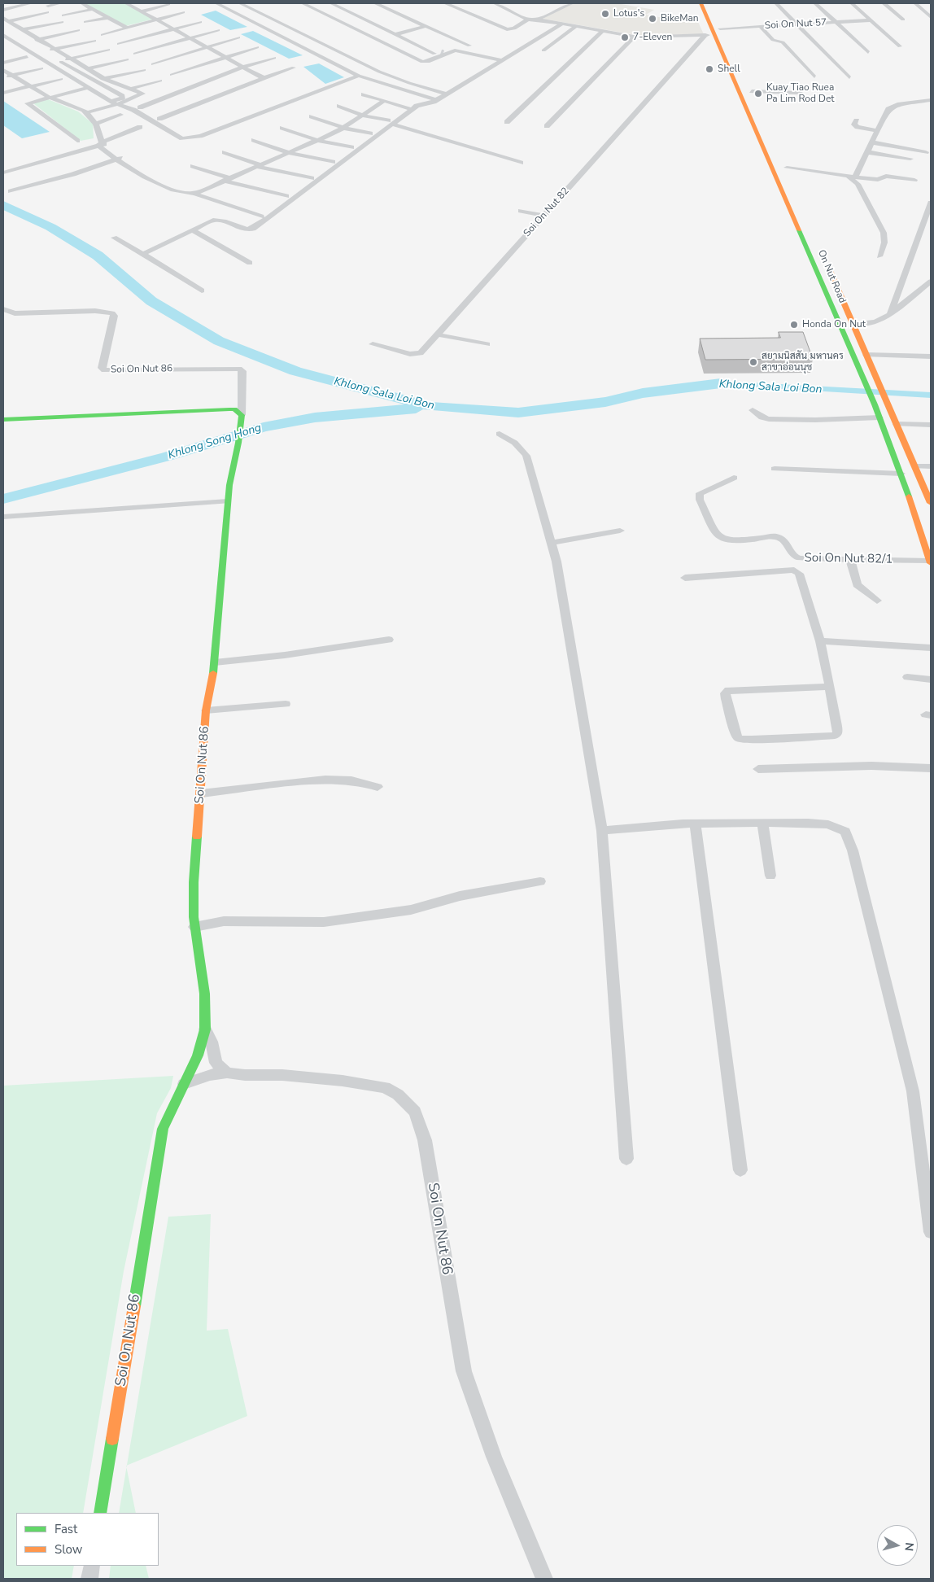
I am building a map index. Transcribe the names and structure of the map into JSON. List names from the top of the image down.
{
  "streets": {
    "main road": ["On Nut Road", "Soi On Nut 86"],
    "street": ["Soi On Nut 57", "Soi On Nut 82", "Soi On Nut 82/1"]
  },
  "crossings": [
    ["Soi On Nut 57", "Soi On Nut 82"],
    ["Soi On Nut 57", "On Nut Road"],
    ["Soi On Nut 82", "On Nut Road"],
    ["On Nut Road", "Soi On Nut 82/1"]
  ],
  "water": ["Khlong Sala Loi Bon", "Khlong Song Hong"],
  "places": [
    "Lotus's",
    "BikeMan",
    "7-Eleven",
    "Shell",
    "Kuay Tiao Ruea Pa Lim Rod Det",
    "Honda On Nut",
    "สยามนิสสัน มหานคร สาขาอ่อนนุช"
  ],
  "legend": ["Fast", "Slow"],
  "north": "right"
}
